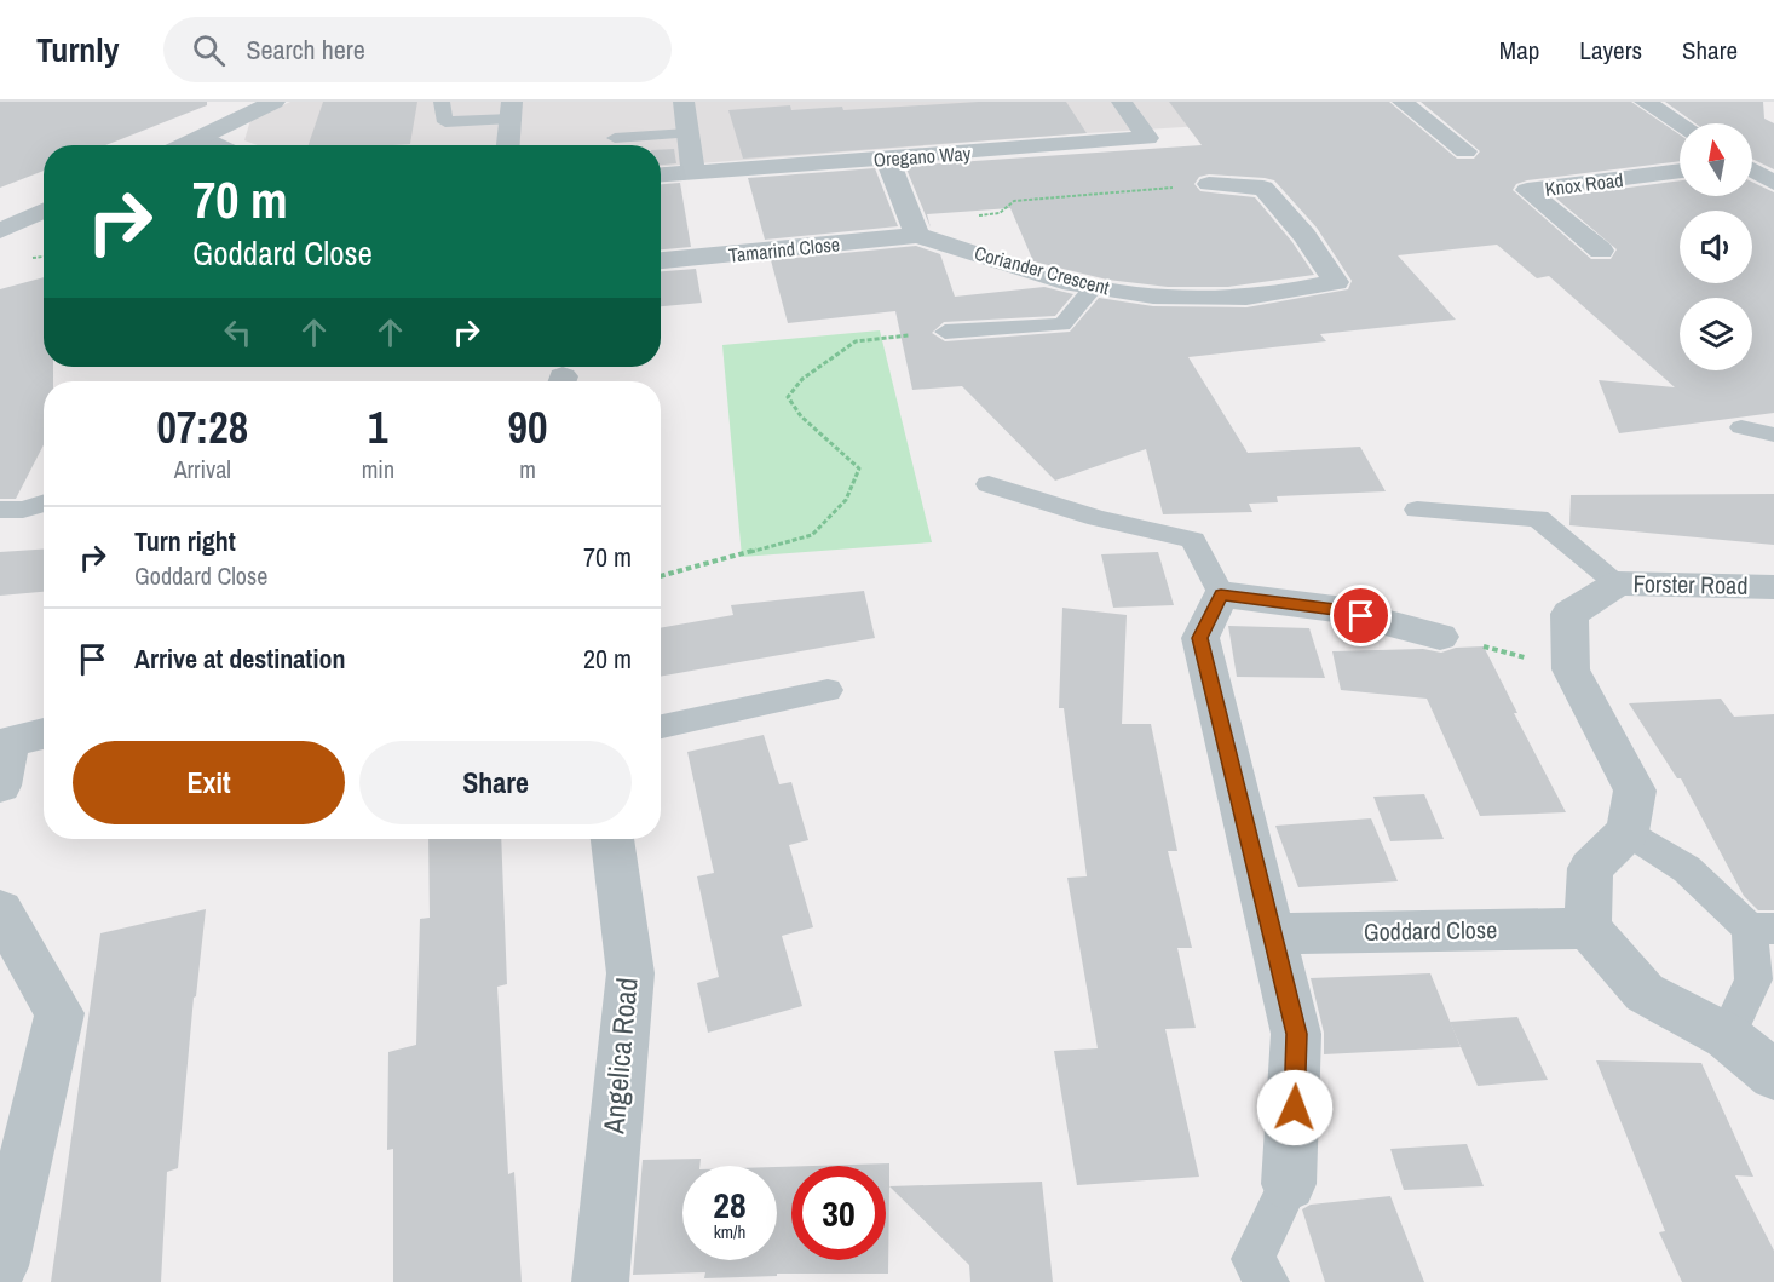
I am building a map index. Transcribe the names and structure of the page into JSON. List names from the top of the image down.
{
  "streets": {
    "street": [
      "Oregano Way",
      "Knox Road",
      "Tamarind Close",
      "Coriander Crescent",
      "Forster Road",
      "Goddard Close",
      "Angelica Road"
    ]
  },
  "crossings": [
    ["Tamarind Close", "Coriander Crescent"]
  ],
  "north": "top",
  "page": {
    "header": "Turnly",
    "search": "Search here",
    "nav": ["Map", "Layers", "Share"],
    "turn": ["70 m", "Goddard Close"],
    "eta": [
      "07:28",
      "Arrival",
      "1",
      "min",
      "90",
      "m"
    ],
    "list": [
      {
        "name": "Turn right",
        "note": "Goddard Close",
        "value": "70 m"
      },
      {
        "name": "Arrive at destination",
        "value": "20 m"
      }
    ],
    "buttons": ["Exit", "Share"],
    "speed": "28 km/h",
    "limit": "30"
  }
}
